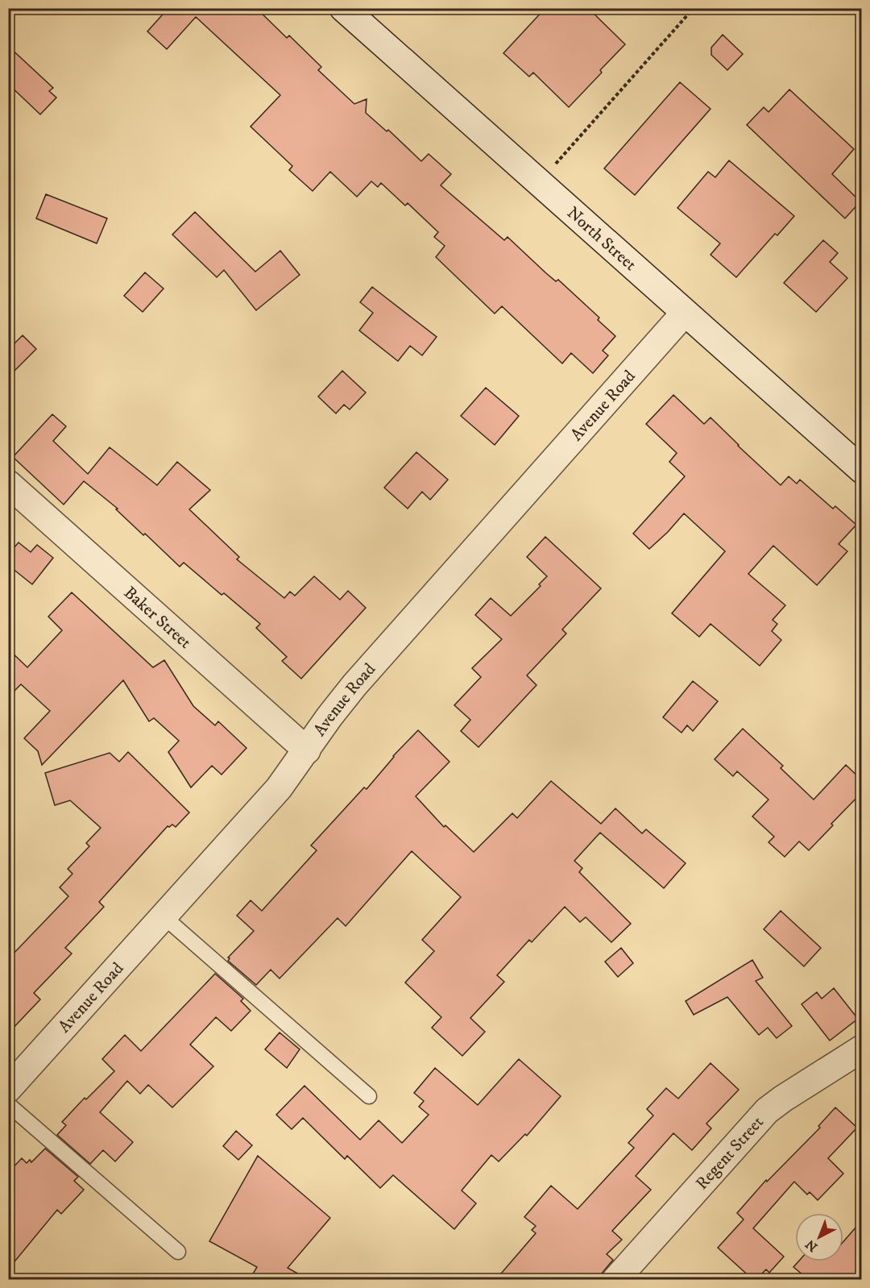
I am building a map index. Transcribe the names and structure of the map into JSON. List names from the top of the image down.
{
  "streets": {
    "street": [
      "North Street",
      "Avenue Road",
      "Baker Street",
      "Regent Street"
    ]
  },
  "crossings": [
    ["North Street", "Avenue Road"],
    ["Avenue Road", "Baker Street"]
  ],
  "north": "bottom left"
}
